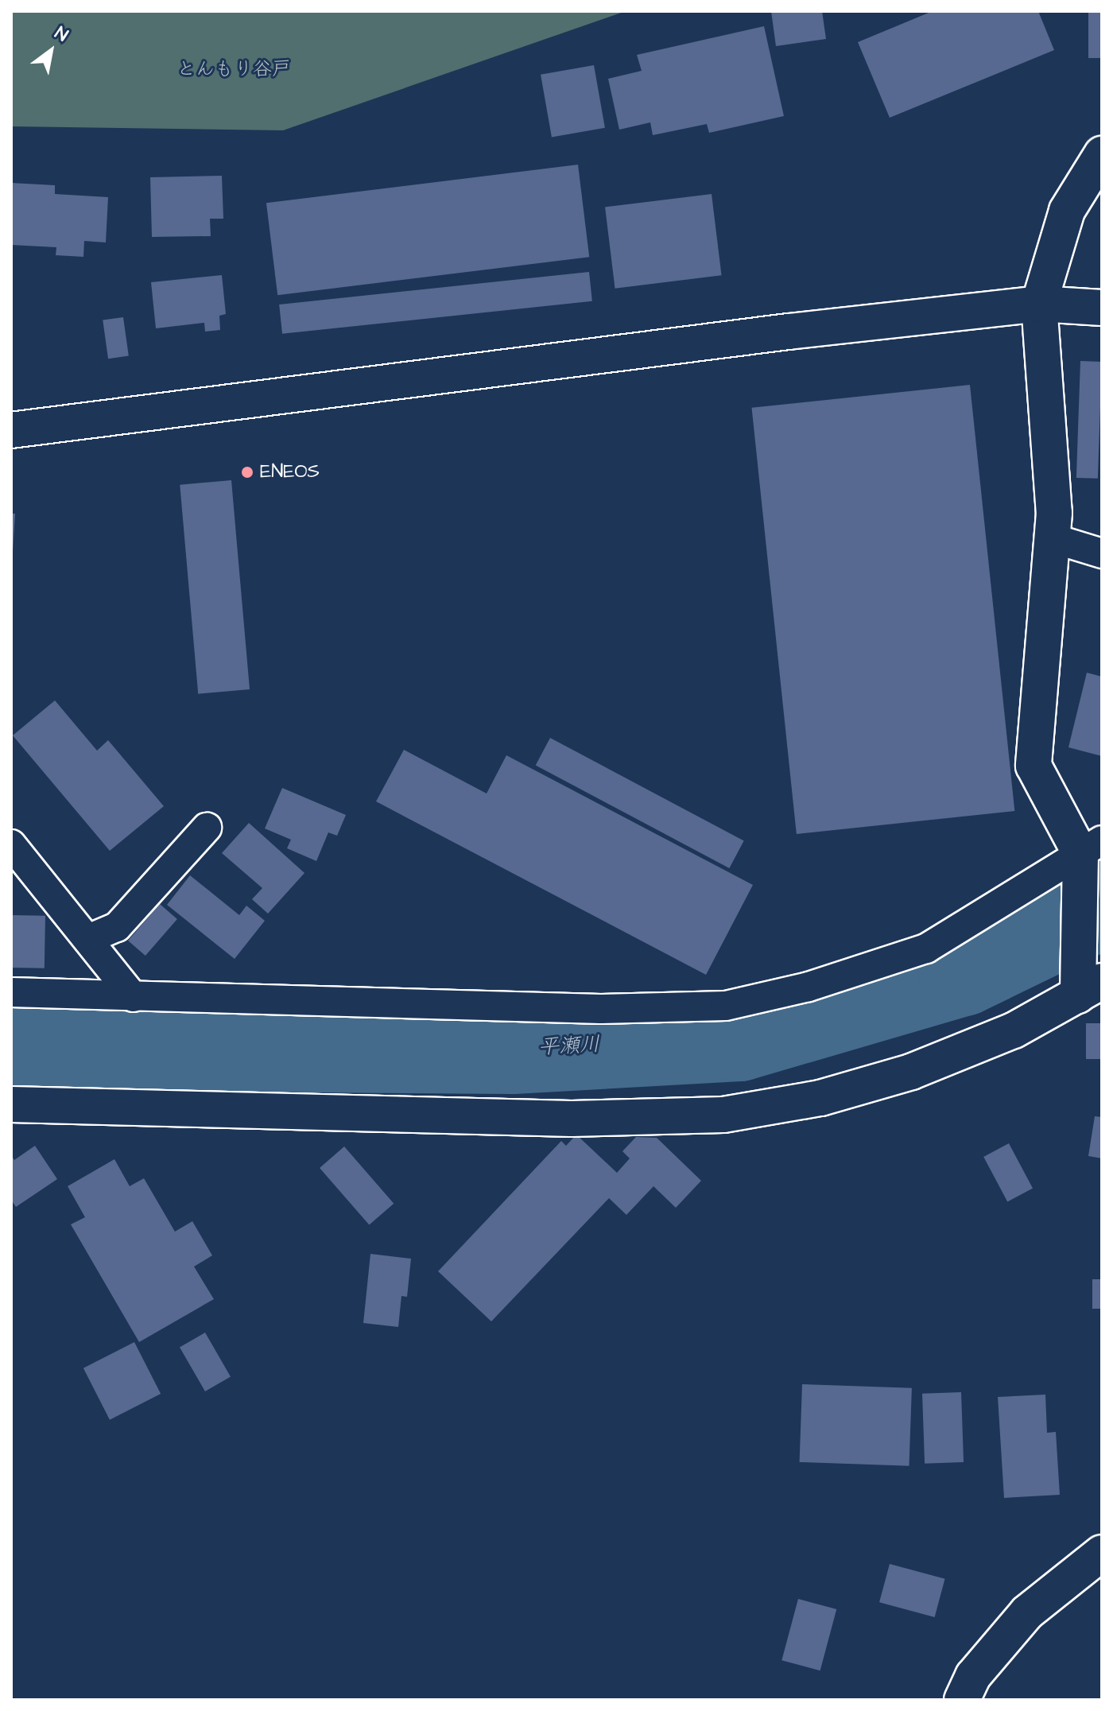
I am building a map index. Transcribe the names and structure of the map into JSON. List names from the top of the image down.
{
  "water": ["平瀬川"],
  "parks": ["とんもり谷戸"],
  "places": ["ENEOS"],
  "north": "top right"
}
